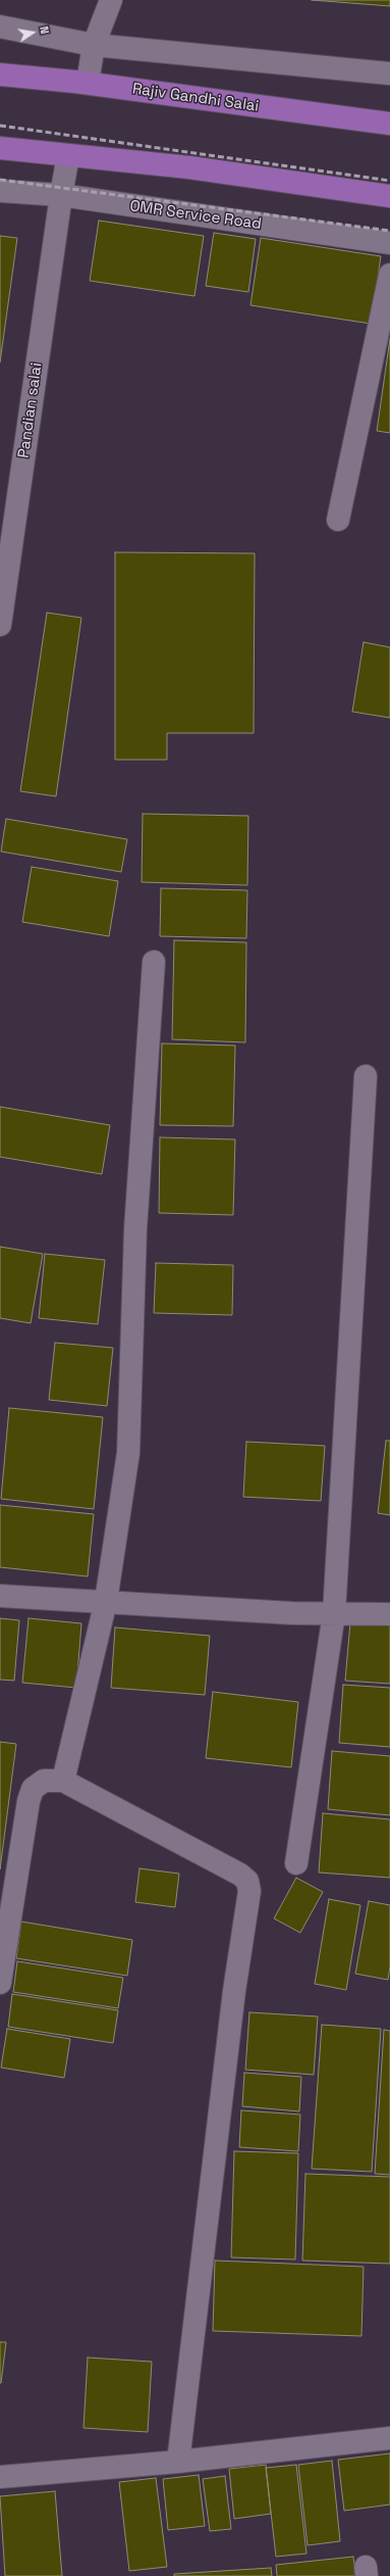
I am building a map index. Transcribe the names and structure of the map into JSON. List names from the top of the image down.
{
  "streets": {
    "main road": ["Rajiv Gandhi Salai"],
    "street": ["OMR Service Road", "Pandian salai"]
  },
  "crossings": [
    ["OMR Service Road", "Pandian salai"]
  ],
  "north": "right"
}
